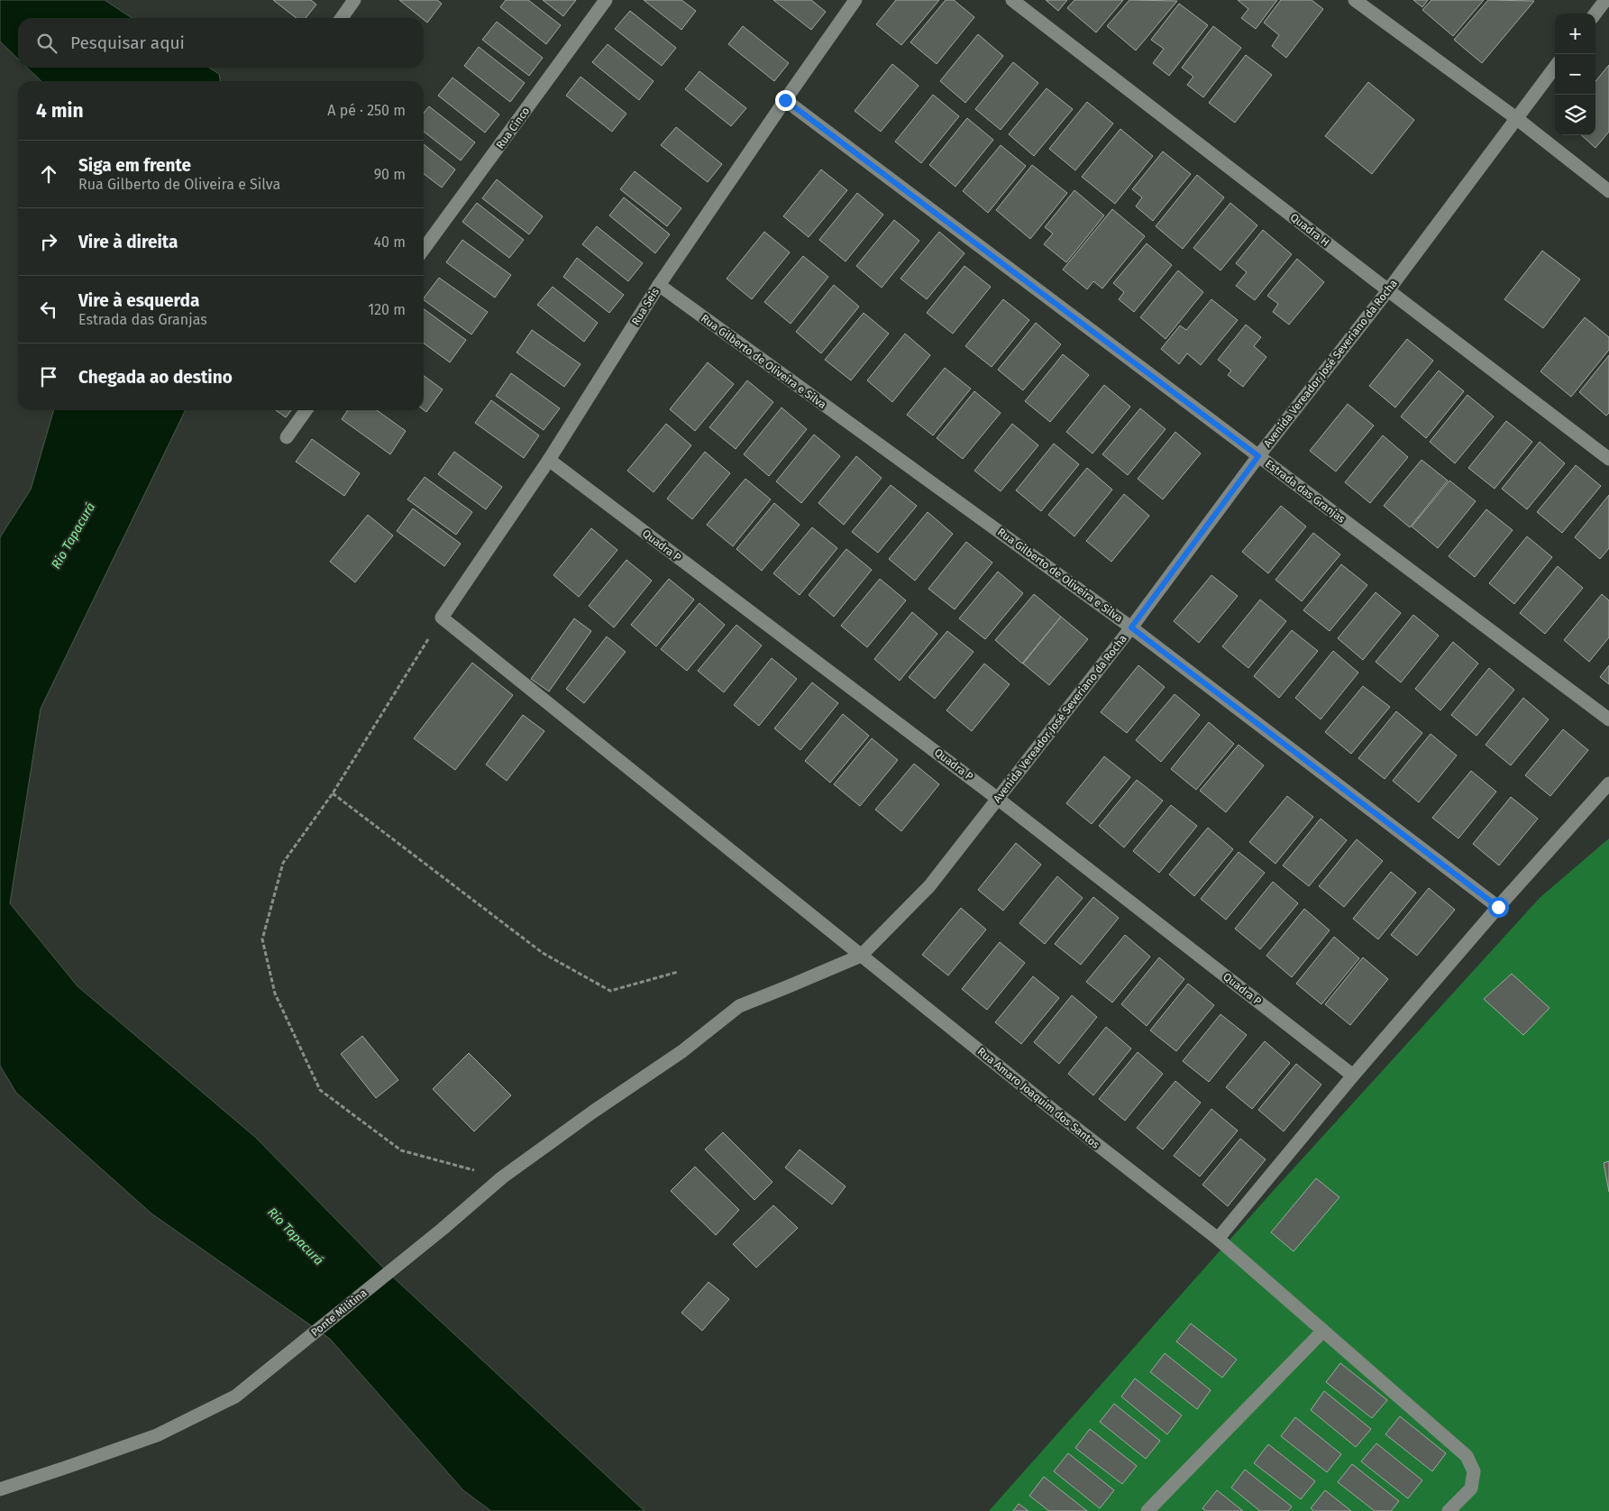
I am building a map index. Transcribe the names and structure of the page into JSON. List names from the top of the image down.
{
  "streets": {
    "street": [
      "Rua Cinco",
      "Quadra H",
      "Rua Seis",
      "Rua Gilberto de Oliveira e Silva",
      "Avenida Vereador José Severiano da Rocha",
      "Estrada das Granjas",
      "Quadra P",
      "Rua Amaro Joaquim dos Santos",
      "Ponte Militina"
    ]
  },
  "crossings": [
    ["Quadra H", "Avenida Vereador José Severiano da Rocha"],
    ["Rua Seis", "Rua Gilberto de Oliveira e Silva"],
    ["Rua Seis", "Estrada das Granjas"],
    ["Rua Seis", "Quadra P"],
    ["Rua Seis", "Rua Amaro Joaquim dos Santos"],
    ["Rua Gilberto de Oliveira e Silva", "Avenida Vereador José Severiano da Rocha"],
    ["Avenida Vereador José Severiano da Rocha", "Estrada das Granjas"],
    ["Avenida Vereador José Severiano da Rocha", "Quadra P"],
    ["Avenida Vereador José Severiano da Rocha", "Rua Amaro Joaquim dos Santos"],
    ["Avenida Vereador José Severiano da Rocha", "Ponte Militina"],
    ["Rua Amaro Joaquim dos Santos", "Ponte Militina"]
  ],
  "water": ["Rio Tapacurá"],
  "page": {
    "map_buttons": ["+", "−"],
    "search": "Pesquisar aqui",
    "heading": ["4 min", "A pé · 250 m"],
    "list": [
      ["Siga em frente", "Rua Gilberto de Oliveira e Silva", "90 m"],
      ["Vire à direita", "40 m"],
      ["Vire à esquerda", "Estrada das Granjas", "120 m"],
      "Chegada ao destino"
    ]
  }
}
